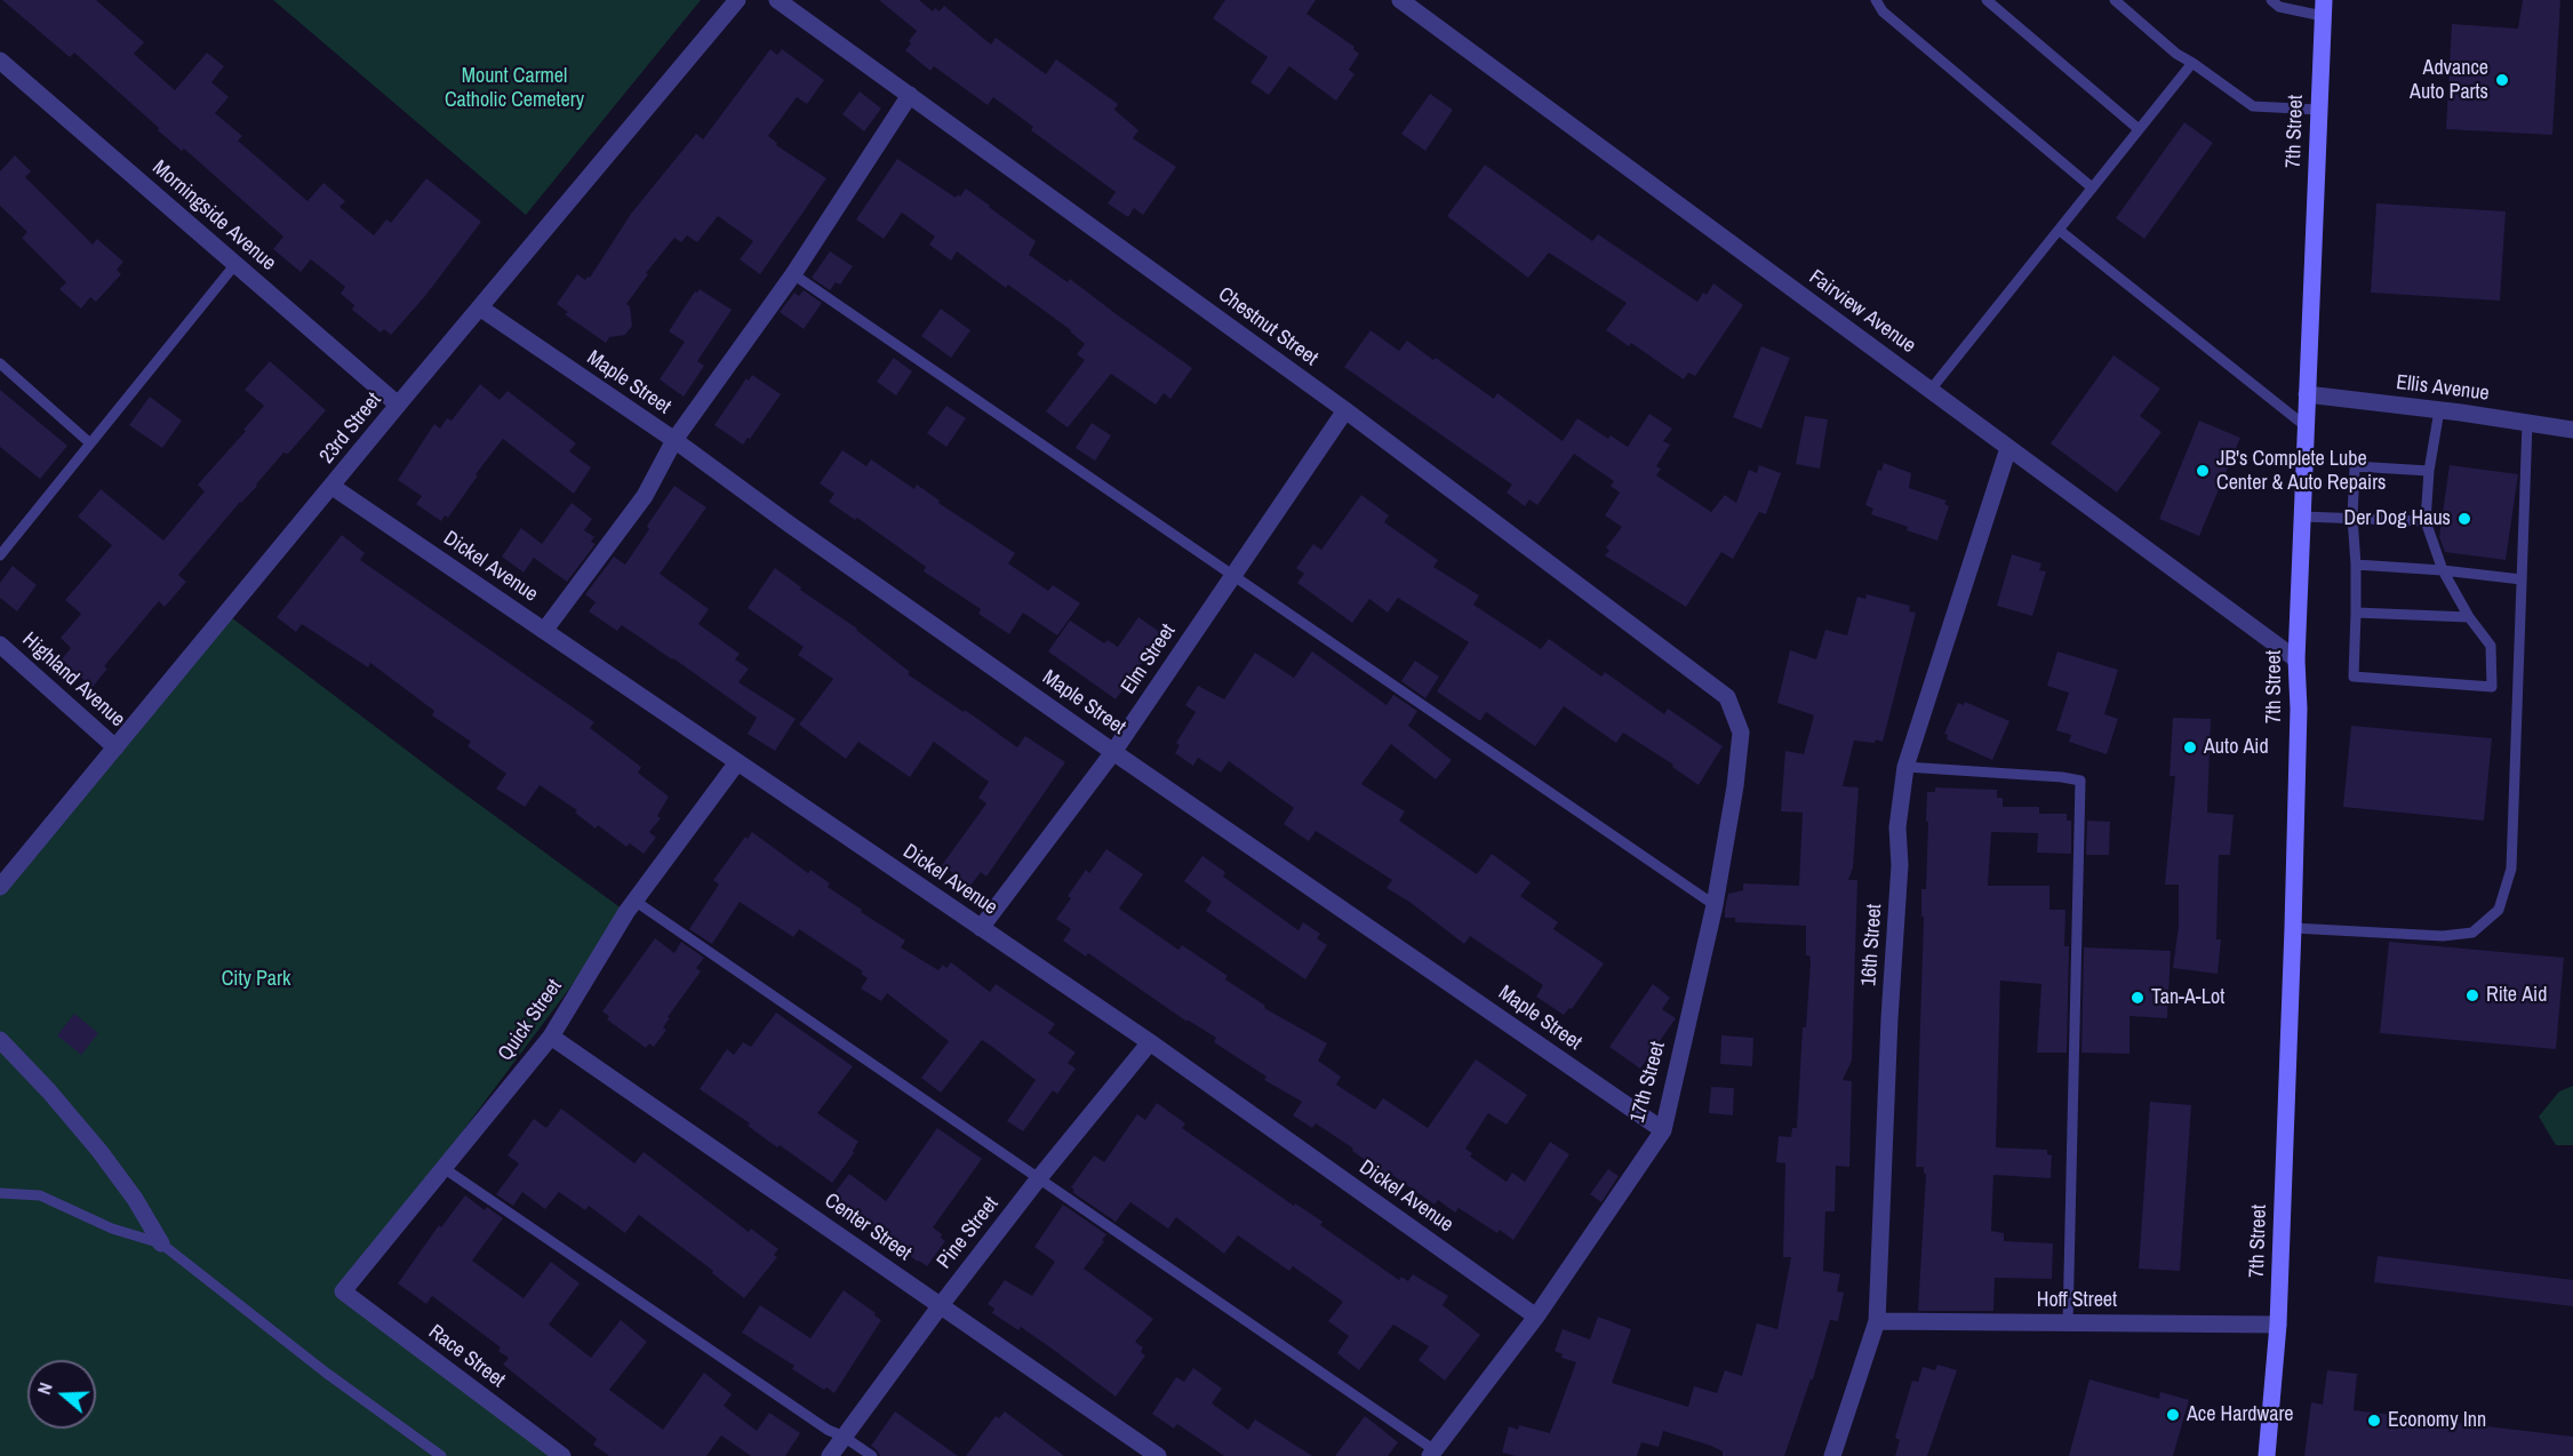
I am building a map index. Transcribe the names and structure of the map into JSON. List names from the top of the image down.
{
  "streets": {
    "main road": ["7th Street"],
    "street": [
      "Morningside Avenue",
      "Fairview Avenue",
      "Chestnut Street",
      "Maple Street",
      "Ellis Avenue",
      "23rd Street",
      "Dickel Avenue",
      "Elm Street",
      "Highland Avenue",
      "16th Street",
      "Quick Street",
      "17th Street",
      "Center Street",
      "Pine Street",
      "Hoff Street",
      "Race Street"
    ]
  },
  "crossings": [
    ["7th Street", "Fairview Avenue"],
    ["7th Street", "Ellis Avenue"],
    ["7th Street", "Hoff Street"],
    ["Morningside Avenue", "23rd Street"],
    ["Fairview Avenue", "16th Street"],
    ["Chestnut Street", "Elm Street"],
    ["Chestnut Street", "17th Street"],
    ["Maple Street", "23rd Street"],
    ["Maple Street", "Elm Street"],
    ["Maple Street", "17th Street"],
    ["23rd Street", "Dickel Avenue"],
    ["23rd Street", "Highland Avenue"],
    ["Dickel Avenue", "Elm Street"],
    ["Dickel Avenue", "Quick Street"],
    ["Dickel Avenue", "17th Street"],
    ["Dickel Avenue", "Pine Street"],
    ["16th Street", "Hoff Street"],
    ["Quick Street", "Center Street"],
    ["Quick Street", "Race Street"],
    ["Center Street", "Pine Street"]
  ],
  "parks": ["Mount Carmel Catholic Cemetery", "City Park"],
  "places": [
    "Advance Auto Parts",
    "JB's Complete Lube Center & Auto Repairs",
    "Der Dog Haus",
    "Auto Aid",
    "Rite Aid",
    "Tan-A-Lot",
    "Ace Hardware",
    "Economy Inn"
  ],
  "north": "left"
}
